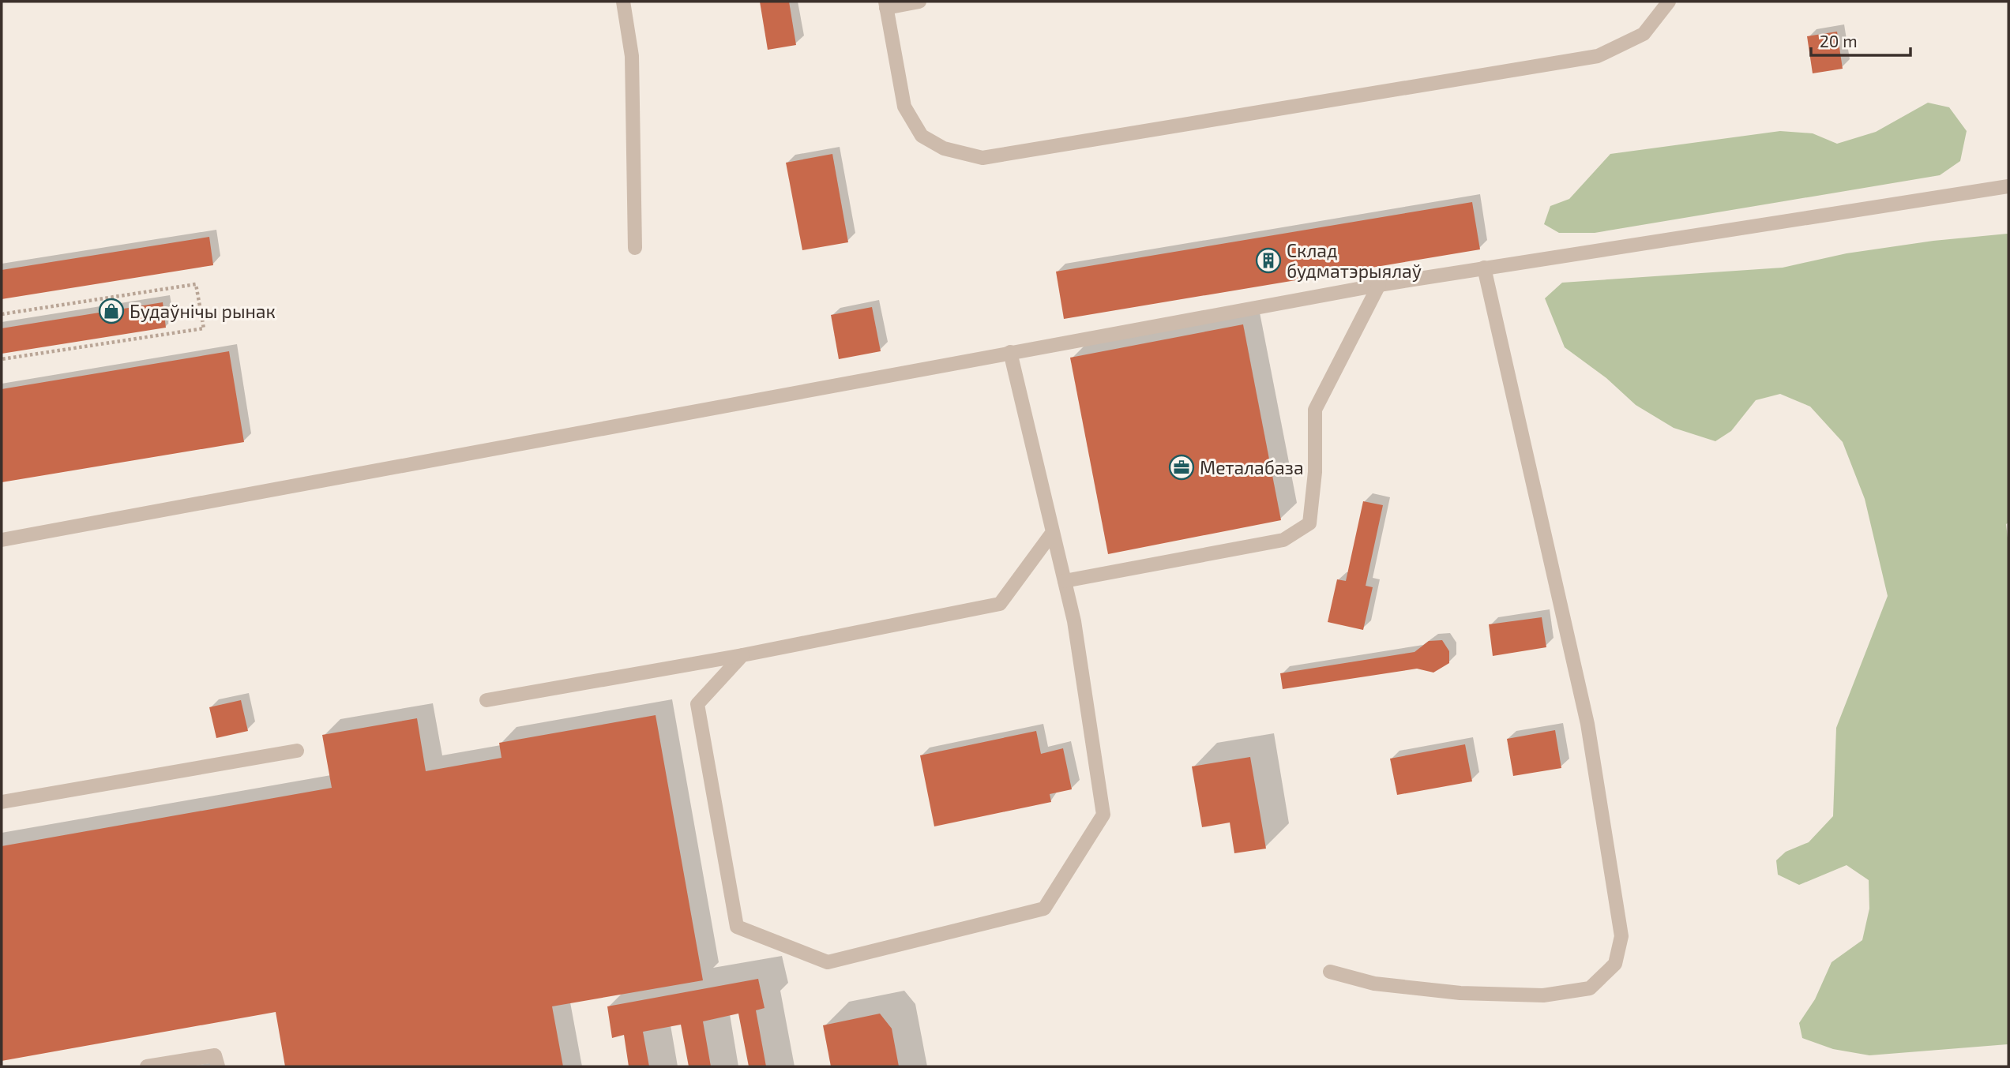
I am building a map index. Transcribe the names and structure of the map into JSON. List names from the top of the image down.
{
  "places": {
    "building": ["Склад будматэрыялаў"],
    "shop": ["Будаўнічы рынак"],
    "office": ["Металабаза"]
  },
  "scale_bar": "20 m"
}
